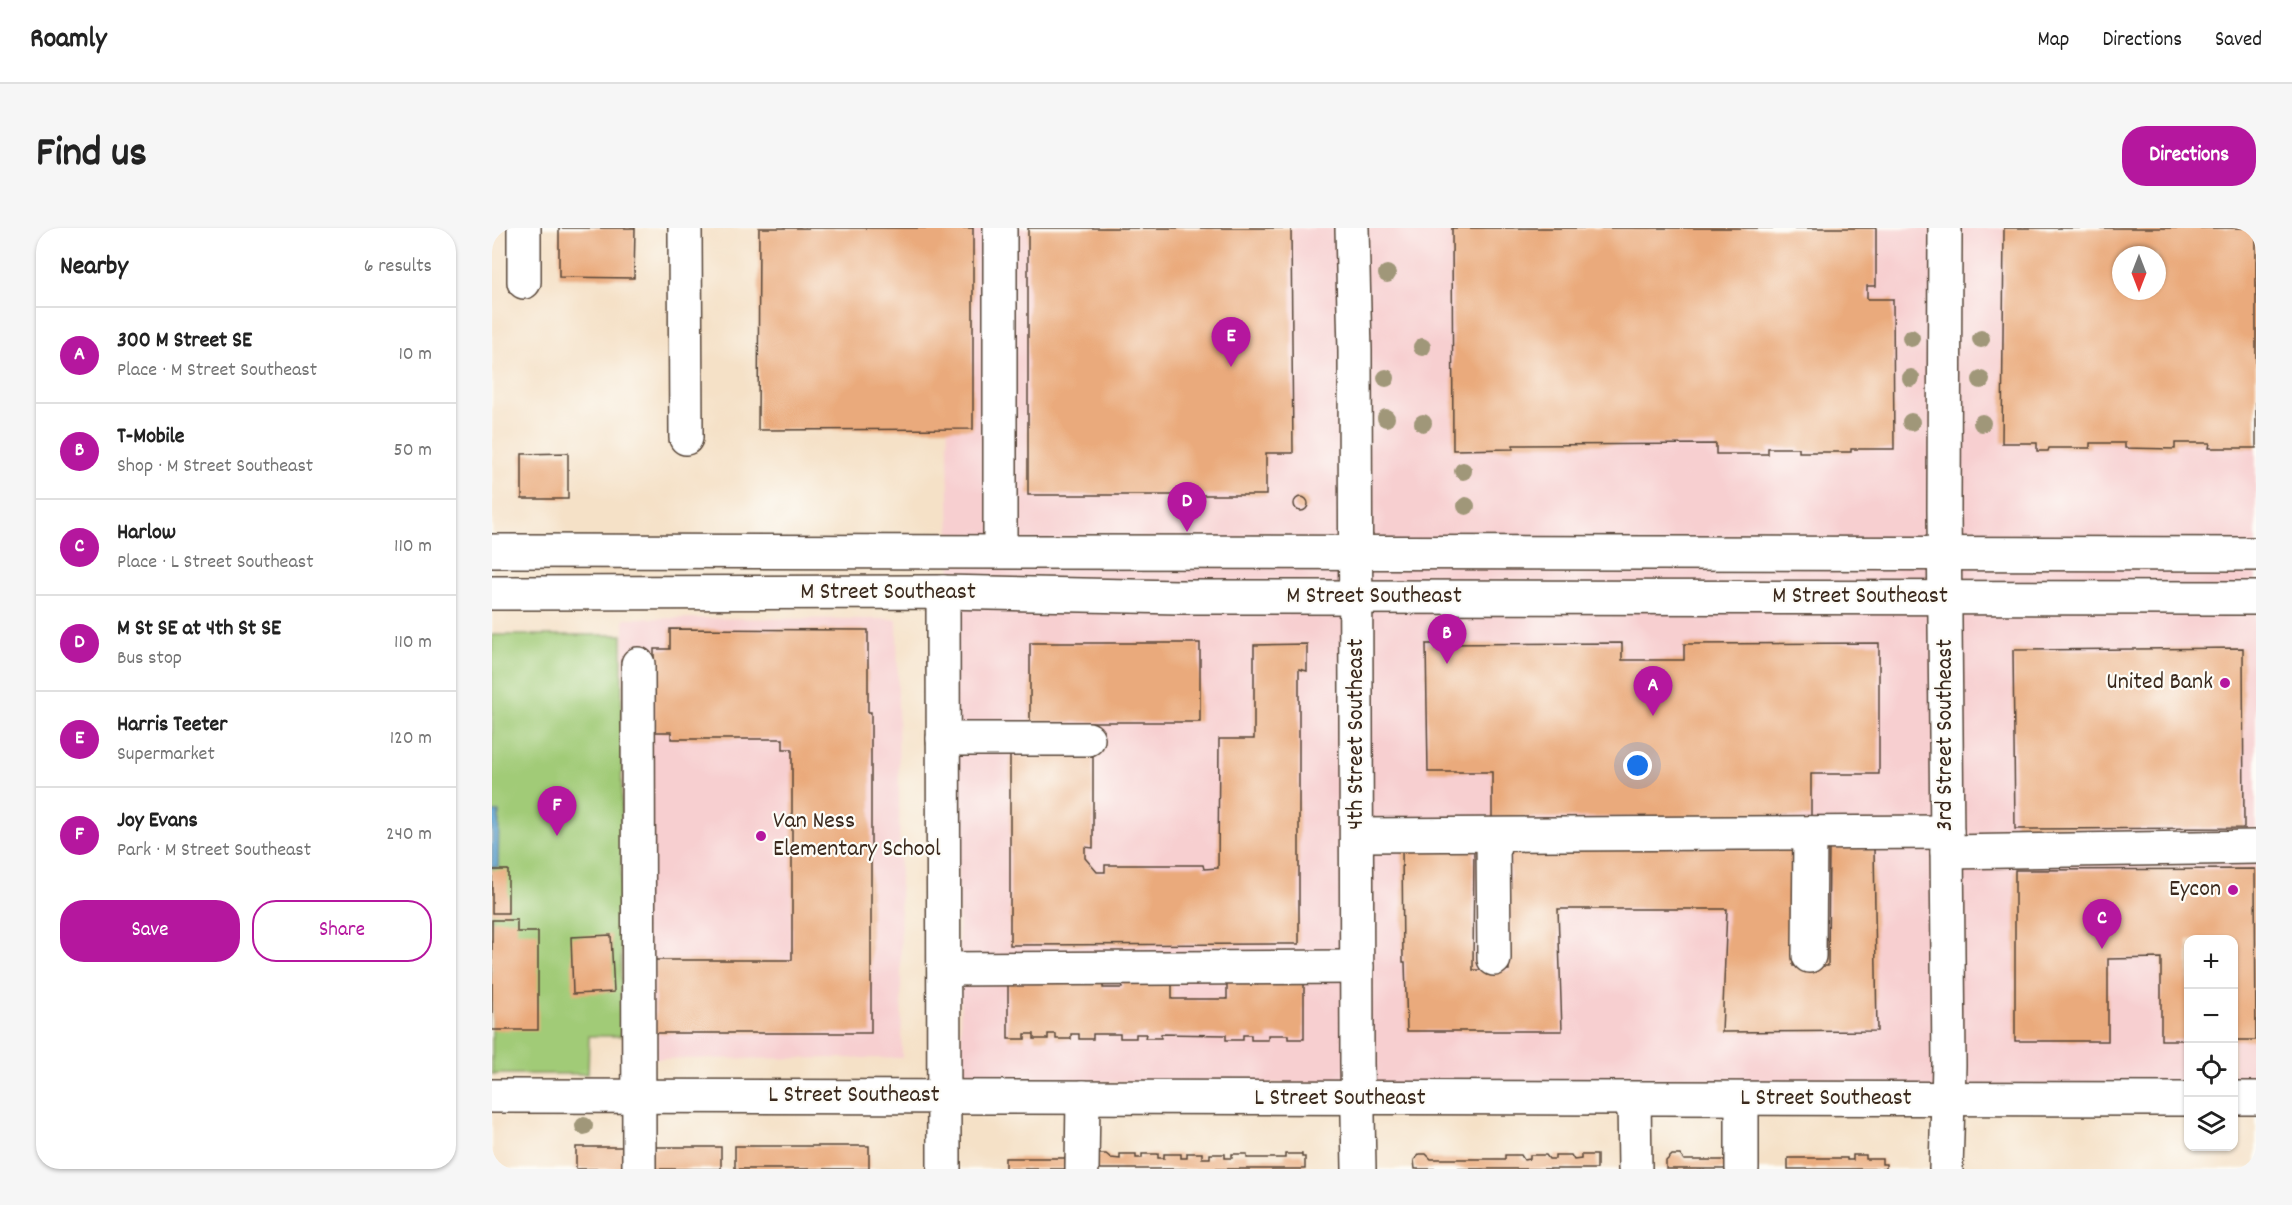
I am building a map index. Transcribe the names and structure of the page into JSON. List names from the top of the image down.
{
  "streets": {
    "street": [
      "M Street Southeast",
      "4th Street Southeast",
      "3rd Street Southeast",
      "L Street Southeast"
    ]
  },
  "crossings": [
    ["M Street Southeast", "4th Street Southeast"],
    ["M Street Southeast", "3rd Street Southeast"],
    ["4th Street Southeast", "L Street Southeast"],
    ["3rd Street Southeast", "L Street Southeast"]
  ],
  "places": ["United Bank", "Van Ness Elementary School", "Eycon"],
  "north": "bottom",
  "page": {
    "header": "Roamly",
    "nav": ["Map", "Directions", "Saved"],
    "title": "Find us",
    "buttons": [
      "Directions",
      ["Save", "Share"]
    ],
    "heading": ["Nearby", "6 results"],
    "list": [
      {
        "mark": "A",
        "name": "300 M Street SE",
        "note": "Place · M Street Southeast",
        "value": "10 m"
      },
      {
        "mark": "B",
        "name": "T-Mobile",
        "note": "Shop · M Street Southeast",
        "value": "50 m"
      },
      {
        "mark": "C",
        "name": "Harlow",
        "note": "Place · L Street Southeast",
        "value": "110 m"
      },
      {
        "mark": "D",
        "name": "M St SE at 4th St SE",
        "note": "Bus stop",
        "value": "110 m"
      },
      {
        "mark": "E",
        "name": "Harris Teeter",
        "note": "Supermarket",
        "value": "120 m"
      },
      {
        "mark": "F",
        "name": "Joy Evans",
        "note": "Park · M Street Southeast",
        "value": "240 m"
      }
    ],
    "pins": [
      "E",
      "D",
      "B",
      "A",
      "F",
      "C"
    ],
    "map_buttons": ["+", "−"]
  }
}
